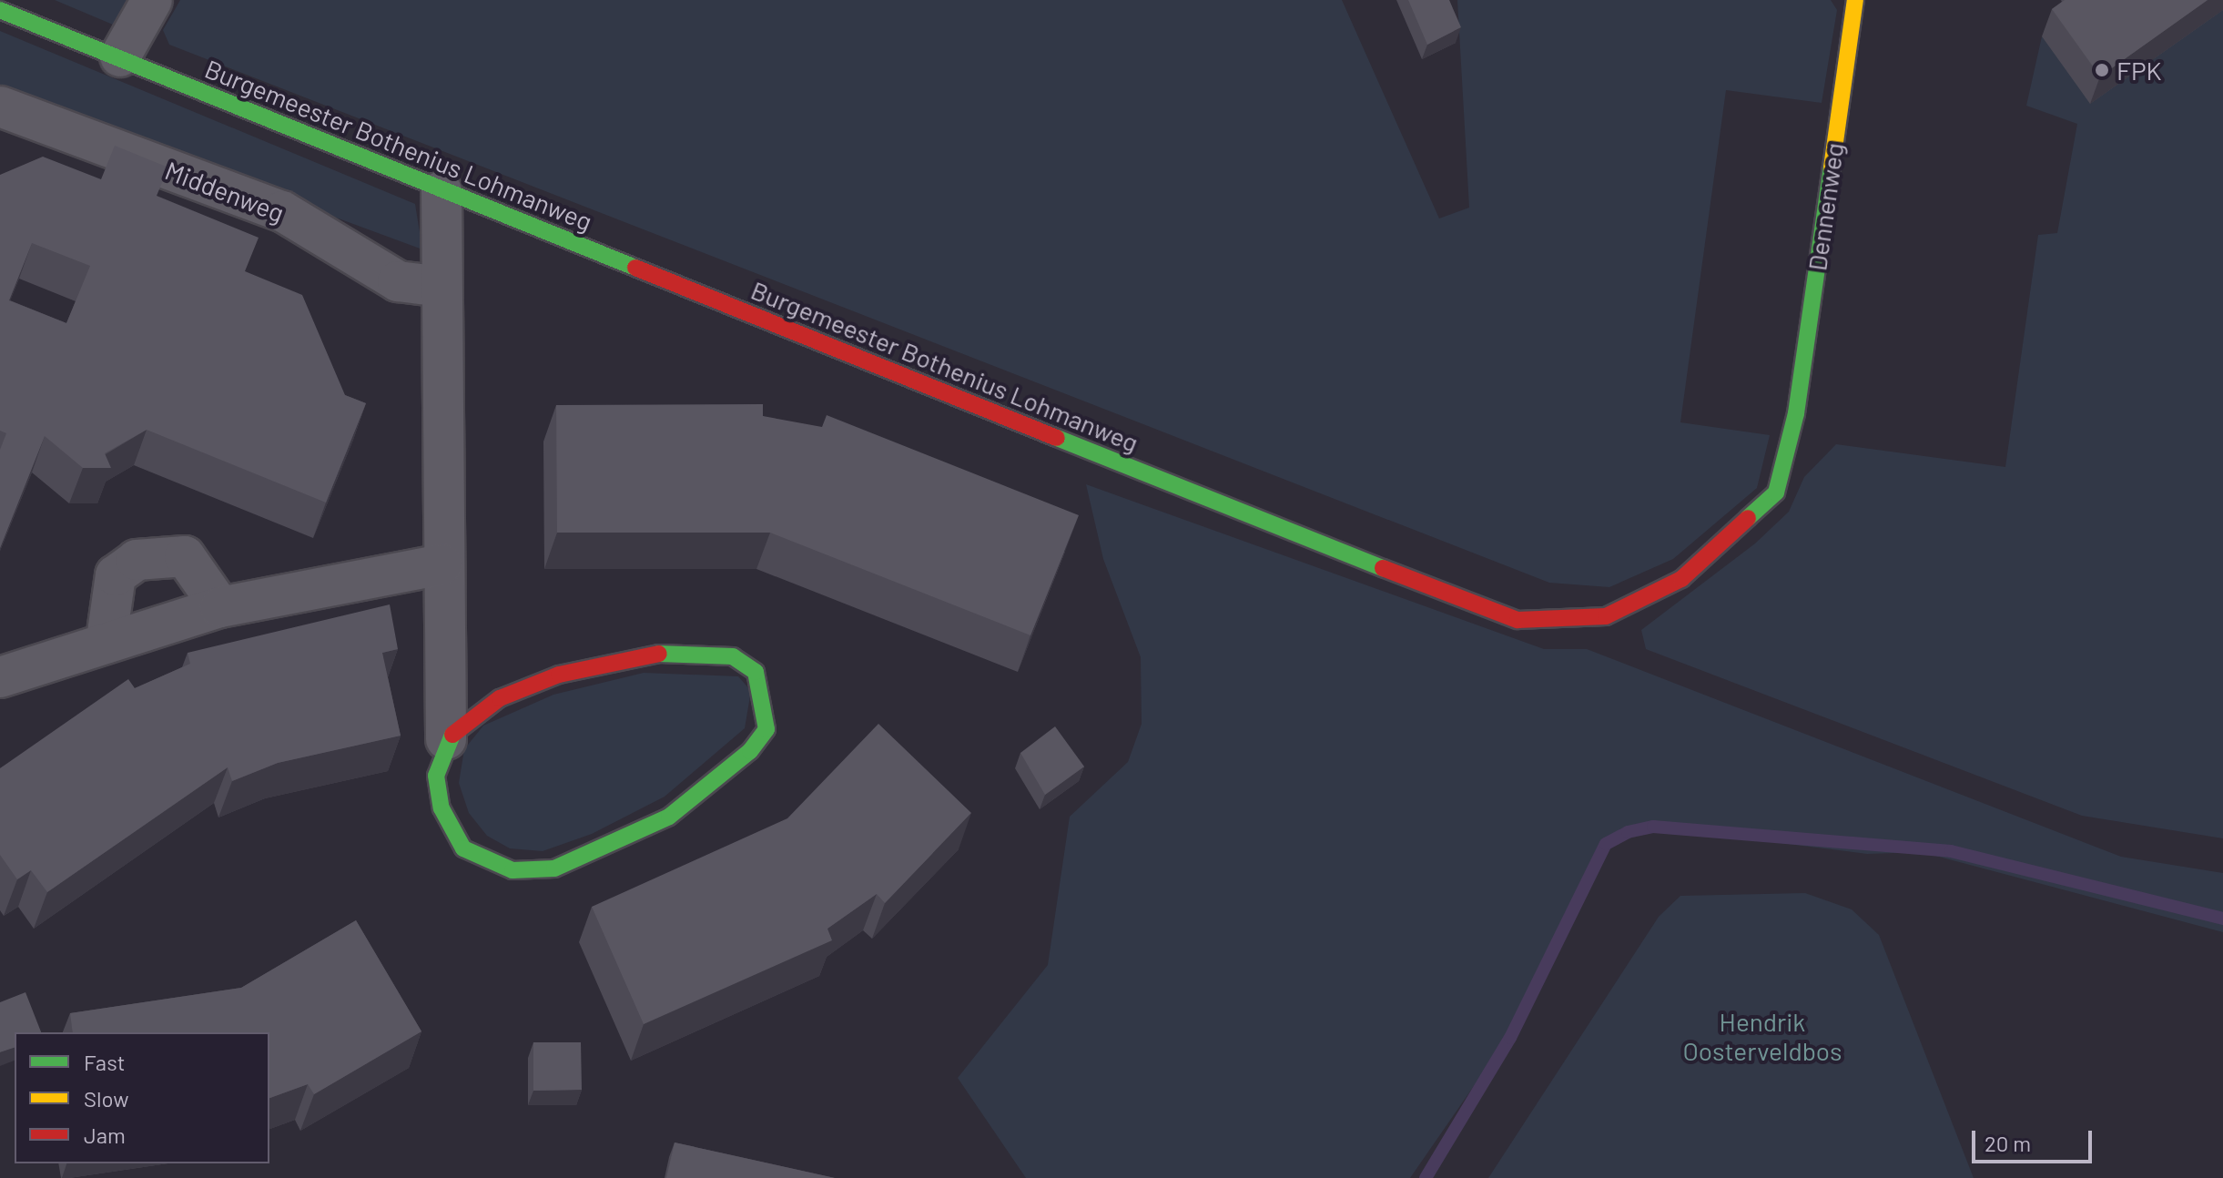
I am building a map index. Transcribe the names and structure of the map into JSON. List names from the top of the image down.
{
  "streets": {
    "street": ["Burgemeester Bothenius Lohmanweg", "Middenweg", "Dennenweg"]
  },
  "crossings": [
    ["Burgemeester Bothenius Lohmanweg", "Dennenweg"]
  ],
  "parks": ["Hendrik Oosterveldbos"],
  "places": ["FPK"],
  "legend": ["Fast", "Slow", "Jam"],
  "scale_bar": "20 m"
}
